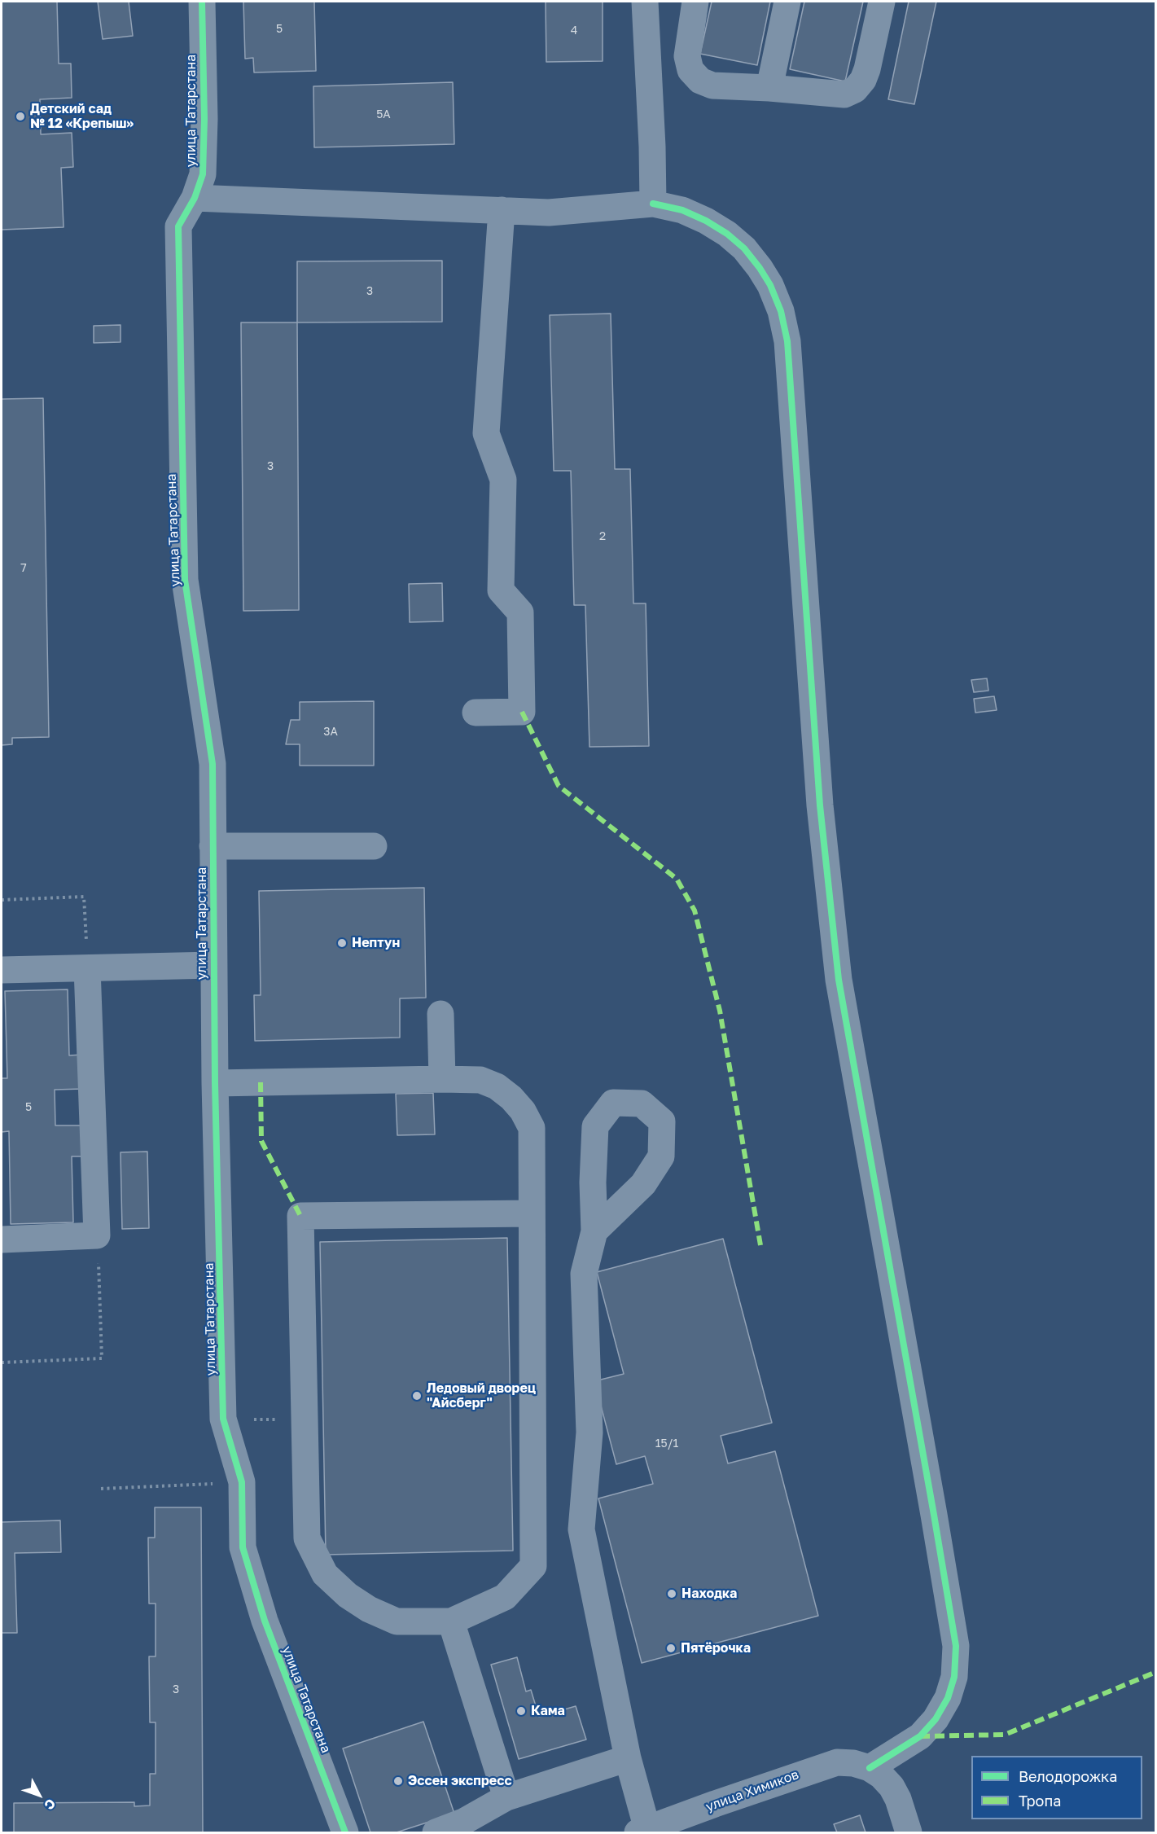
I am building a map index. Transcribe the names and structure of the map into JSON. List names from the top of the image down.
{
  "streets": {
    "street": ["улица Татарстана", "улица Химиков"]
  },
  "places": [
    "Детский сад № 12 «Крепыш»",
    "Нептун",
    "Ледовый дворец \"Айсберг\"",
    "Находка",
    "Пятёрочка",
    "Кама",
    "Эссен экспресс"
  ],
  "house_numbers": [
    "5",
    "4",
    "5А",
    "3",
    "3",
    "2",
    "7",
    "3А",
    "5",
    "15/1",
    "3"
  ],
  "legend": ["Велодорожка", "Тропа"],
  "north": "bottom right"
}
